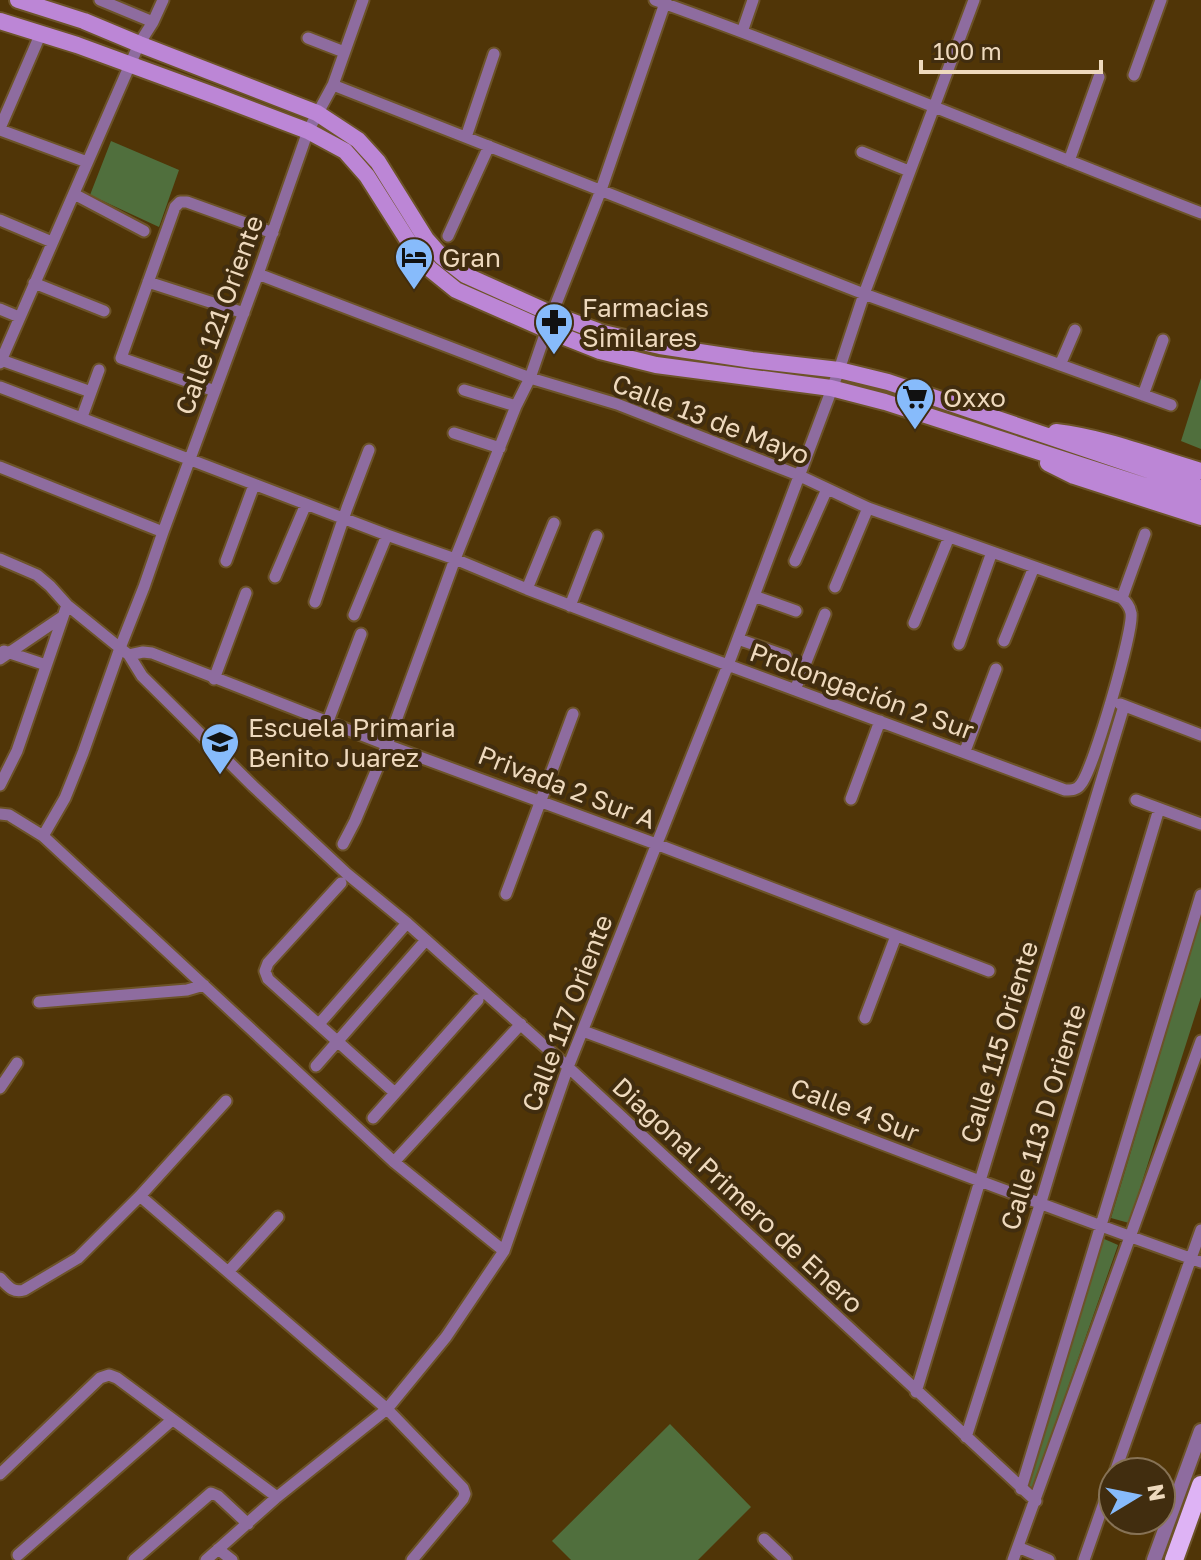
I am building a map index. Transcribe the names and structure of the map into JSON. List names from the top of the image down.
{
  "streets": {
    "street": [
      "Calle 121 Oriente",
      "Calle 13 de Mayo",
      "Prolongación 2 Sur",
      "Privada 2 Sur A",
      "Calle 117 Oriente",
      "Calle 115 Oriente",
      "Calle 4 Sur",
      "Calle 113 D Oriente",
      "Diagonal Primero de Enero"
    ]
  },
  "crossings": [
    ["Calle 121 Oriente", "Calle 13 de Mayo"],
    ["Calle 121 Oriente", "Prolongación 2 Sur"],
    ["Calle 121 Oriente", "Privada 2 Sur A"],
    ["Calle 121 Oriente", "Diagonal Primero de Enero"],
    ["Calle 13 de Mayo", "Calle 117 Oriente"],
    ["Prolongación 2 Sur", "Calle 117 Oriente"],
    ["Privada 2 Sur A", "Calle 117 Oriente"],
    ["Privada 2 Sur A", "Diagonal Primero de Enero"],
    ["Calle 117 Oriente", "Calle 4 Sur"],
    ["Calle 117 Oriente", "Diagonal Primero de Enero"],
    ["Calle 115 Oriente", "Calle 4 Sur"],
    ["Calle 115 Oriente", "Diagonal Primero de Enero"],
    ["Calle 4 Sur", "Calle 113 D Oriente"],
    ["Calle 113 D Oriente", "Diagonal Primero de Enero"]
  ],
  "places": {
    "hotel": ["Gran"],
    "pharmacy": ["Farmacias Similares"],
    "supermarket": ["Oxxo"],
    "school or university": ["Escuela Primaria Benito Juarez"]
  },
  "scale_bar": "100 m",
  "north": "right"
}
